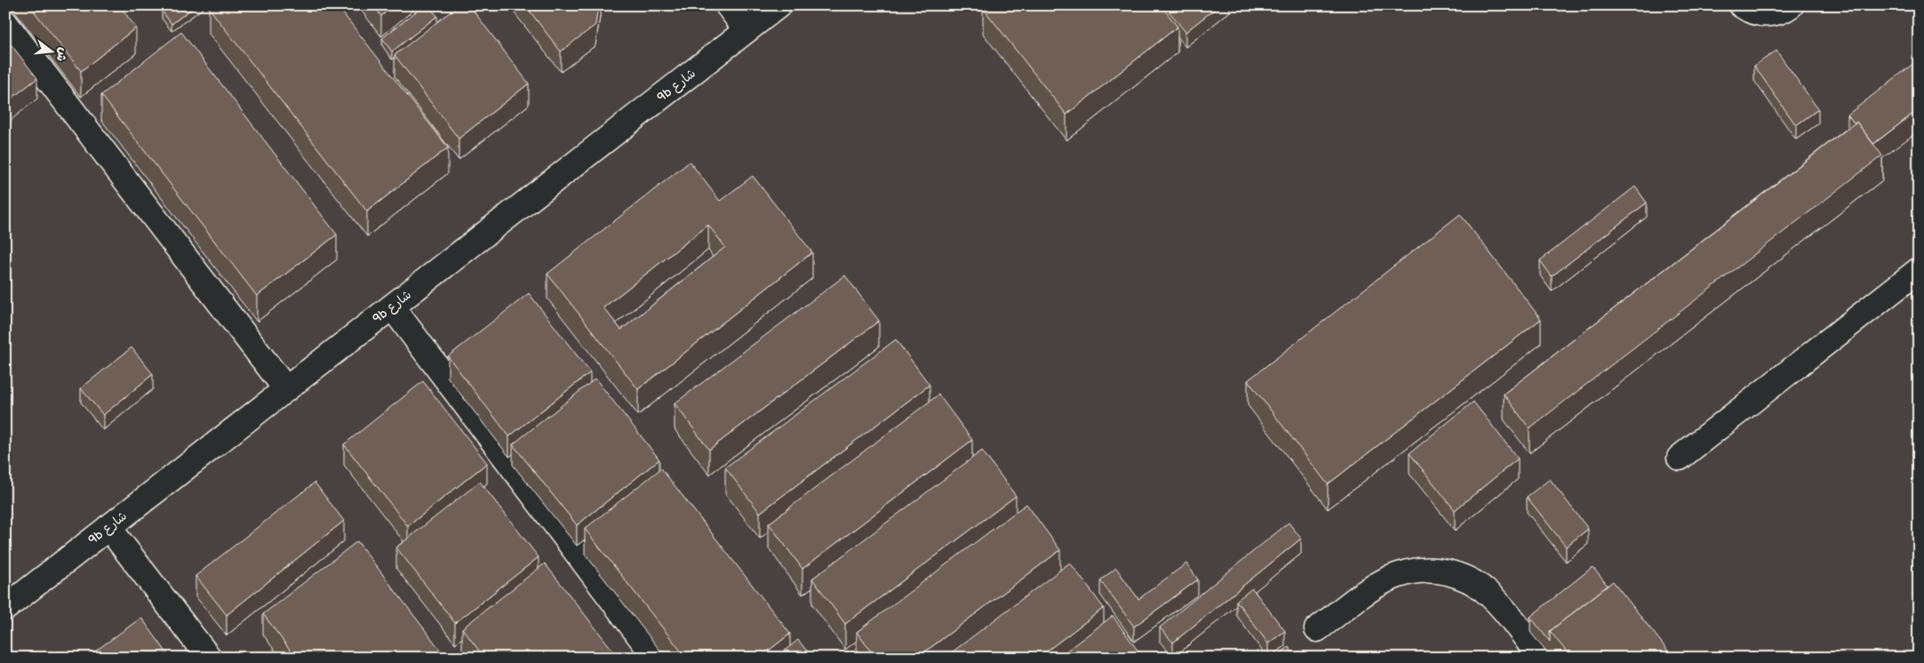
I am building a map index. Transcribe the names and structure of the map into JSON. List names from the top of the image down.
{
  "streets": {
    "lane": ["9b شارع"]
  },
  "north": "right"
}
